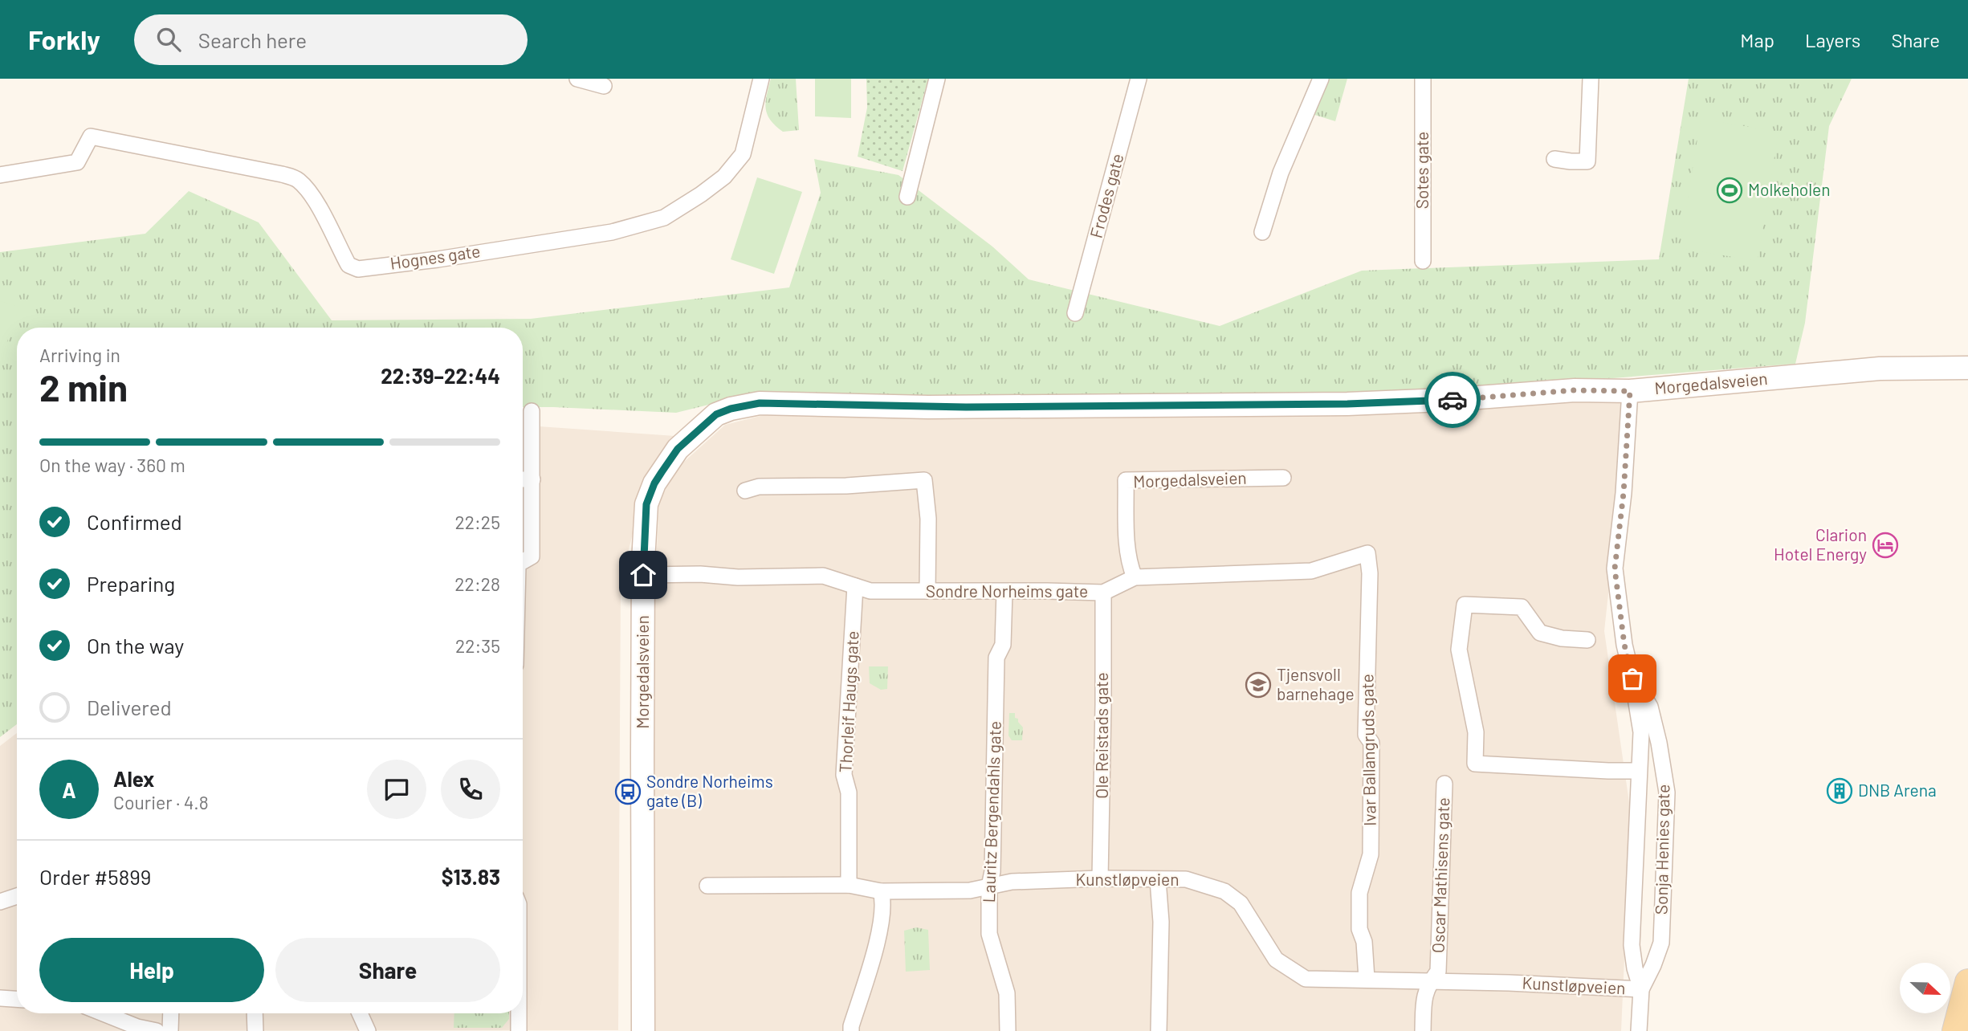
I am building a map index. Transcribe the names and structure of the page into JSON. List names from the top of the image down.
{
  "streets": {
    "street": [
      "Sotes gate",
      "Frodes gate",
      "Hognes gate",
      "Morgedalsveien",
      "Sondre Norheims gate",
      "Thorleif Haugs gate",
      "Ole Reistads gate",
      "Ivar Ballangruds gate",
      "Lauritz Bergendahls gate",
      "Sonja Henies gate",
      "Oscar Mathisens gate",
      "Kunstløpveien"
    ]
  },
  "crossings": [
    ["Morgedalsveien", "Sondre Norheims gate"],
    ["Morgedalsveien", "Sonja Henies gate"],
    ["Sondre Norheims gate", "Thorleif Haugs gate"],
    ["Sondre Norheims gate", "Ole Reistads gate"],
    ["Sondre Norheims gate", "Ivar Ballangruds gate"],
    ["Sondre Norheims gate", "Lauritz Bergendahls gate"],
    ["Thorleif Haugs gate", "Kunstløpveien"],
    ["Ole Reistads gate", "Kunstløpveien"],
    ["Ivar Ballangruds gate", "Kunstløpveien"],
    ["Lauritz Bergendahls gate", "Kunstløpveien"],
    ["Sonja Henies gate", "Kunstløpveien"],
    ["Oscar Mathisens gate", "Kunstløpveien"]
  ],
  "places": {
    "sports": ["Molkeholen"],
    "hotel": ["Clarion Hotel Energy"],
    "school or university": ["Tjensvoll barnehage"],
    "building": ["DNB Arena"],
    "bus stop": ["Sondre Norheims gate (B)"]
  },
  "north": "right",
  "page": {
    "header": "Forkly",
    "search": "Search here",
    "nav": ["Map", "Layers", "Share"],
    "heading": ["2 min", "Arriving in", "22:39–22:44"],
    "panel": [
      "Alex",
      "Courier · 4.8",
      "Order #5899",
      "$13.83"
    ],
    "bar": "On the way · 360 m",
    "list": [
      ["Confirmed", "22:25"],
      ["Preparing", "22:28"],
      ["On the way", "22:35"],
      "Delivered"
    ],
    "round": "A",
    "buttons": ["Help", "Share"]
  }
}
